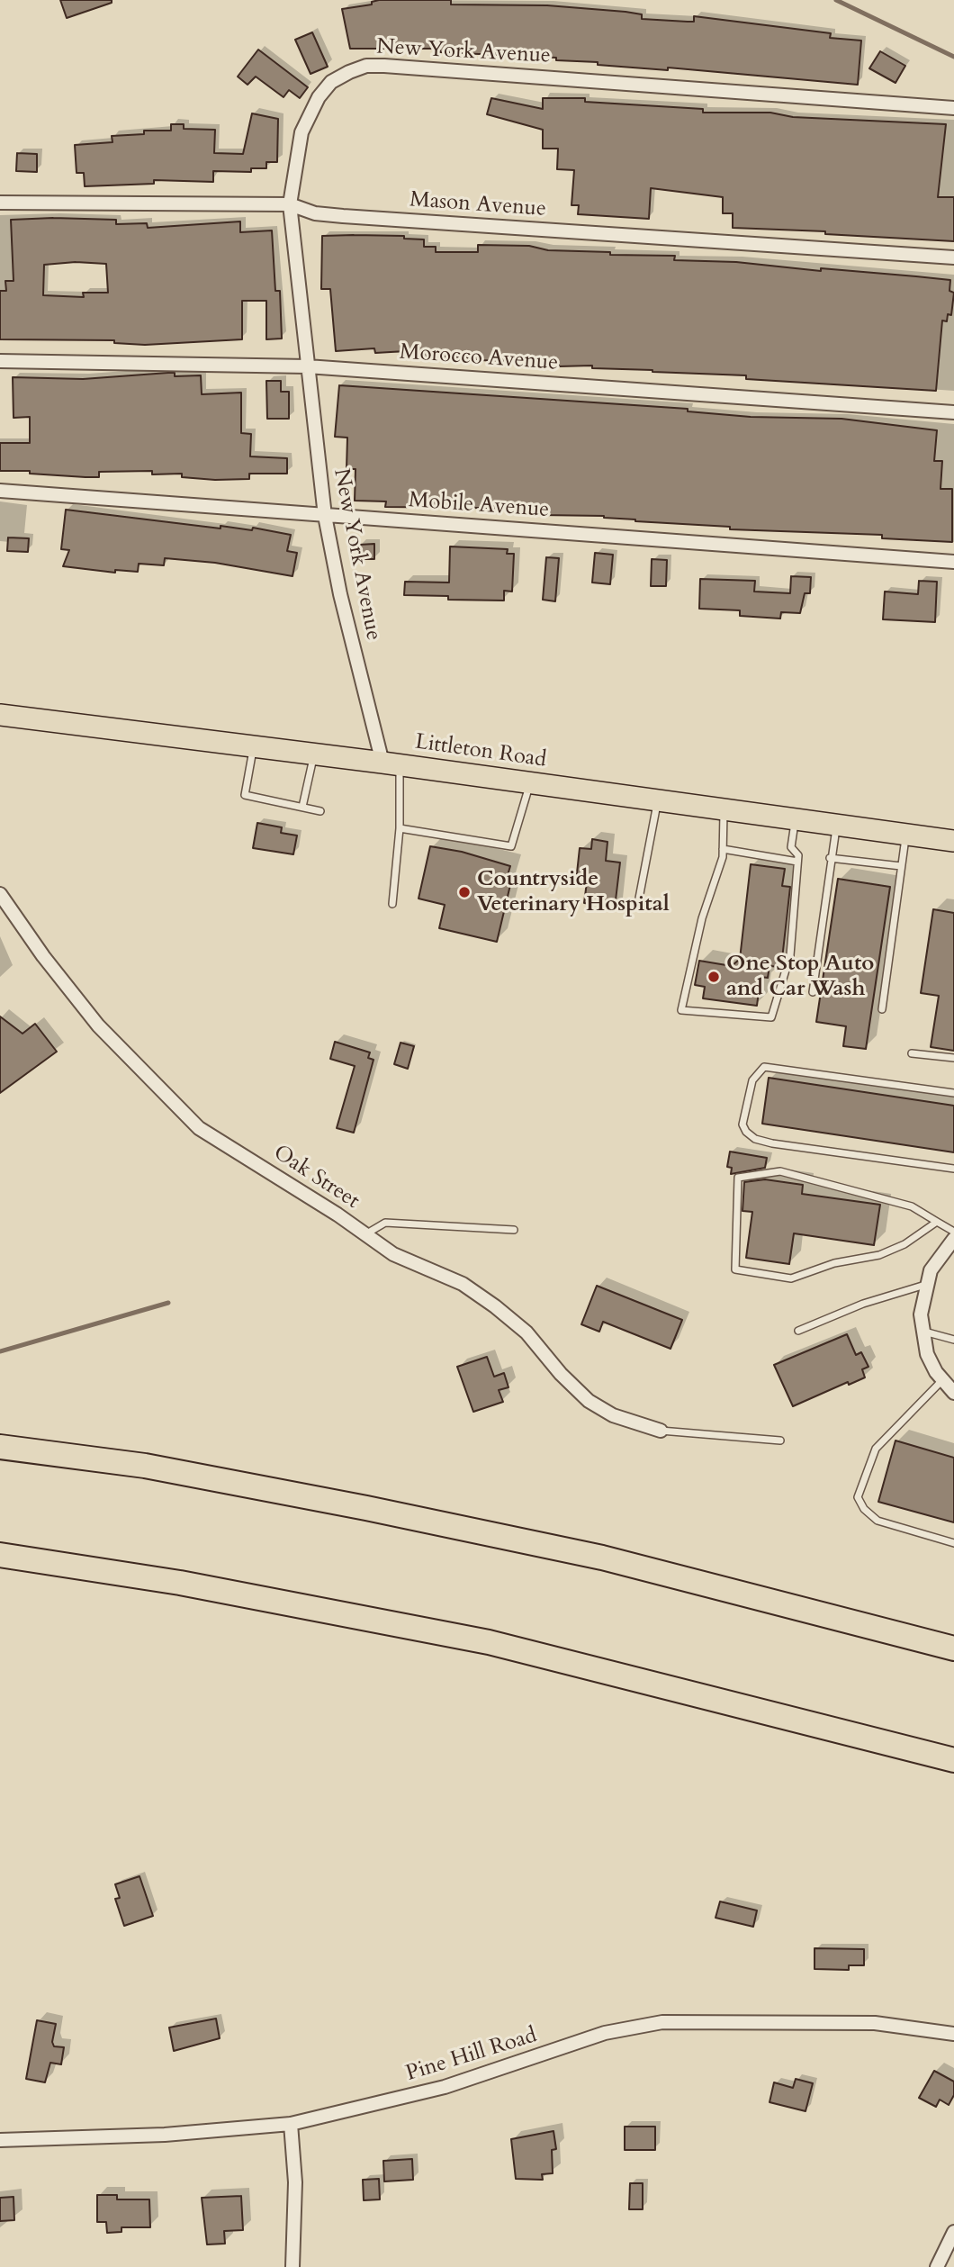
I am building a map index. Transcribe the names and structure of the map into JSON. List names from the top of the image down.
{
  "streets": {
    "main road": ["Littleton Road"],
    "street": [
      "New York Avenue",
      "Mason Avenue",
      "Morocco Avenue",
      "Mobile Avenue",
      "Oak Street",
      "Pine Hill Road"
    ]
  },
  "crossings": [
    ["New York Avenue", "Mason Avenue"],
    ["New York Avenue", "Morocco Avenue"],
    ["New York Avenue", "Mobile Avenue"],
    ["New York Avenue", "Littleton Road"]
  ],
  "places": ["Countryside Veterinary Hospital", "One Stop Auto and Car Wash"]
}
